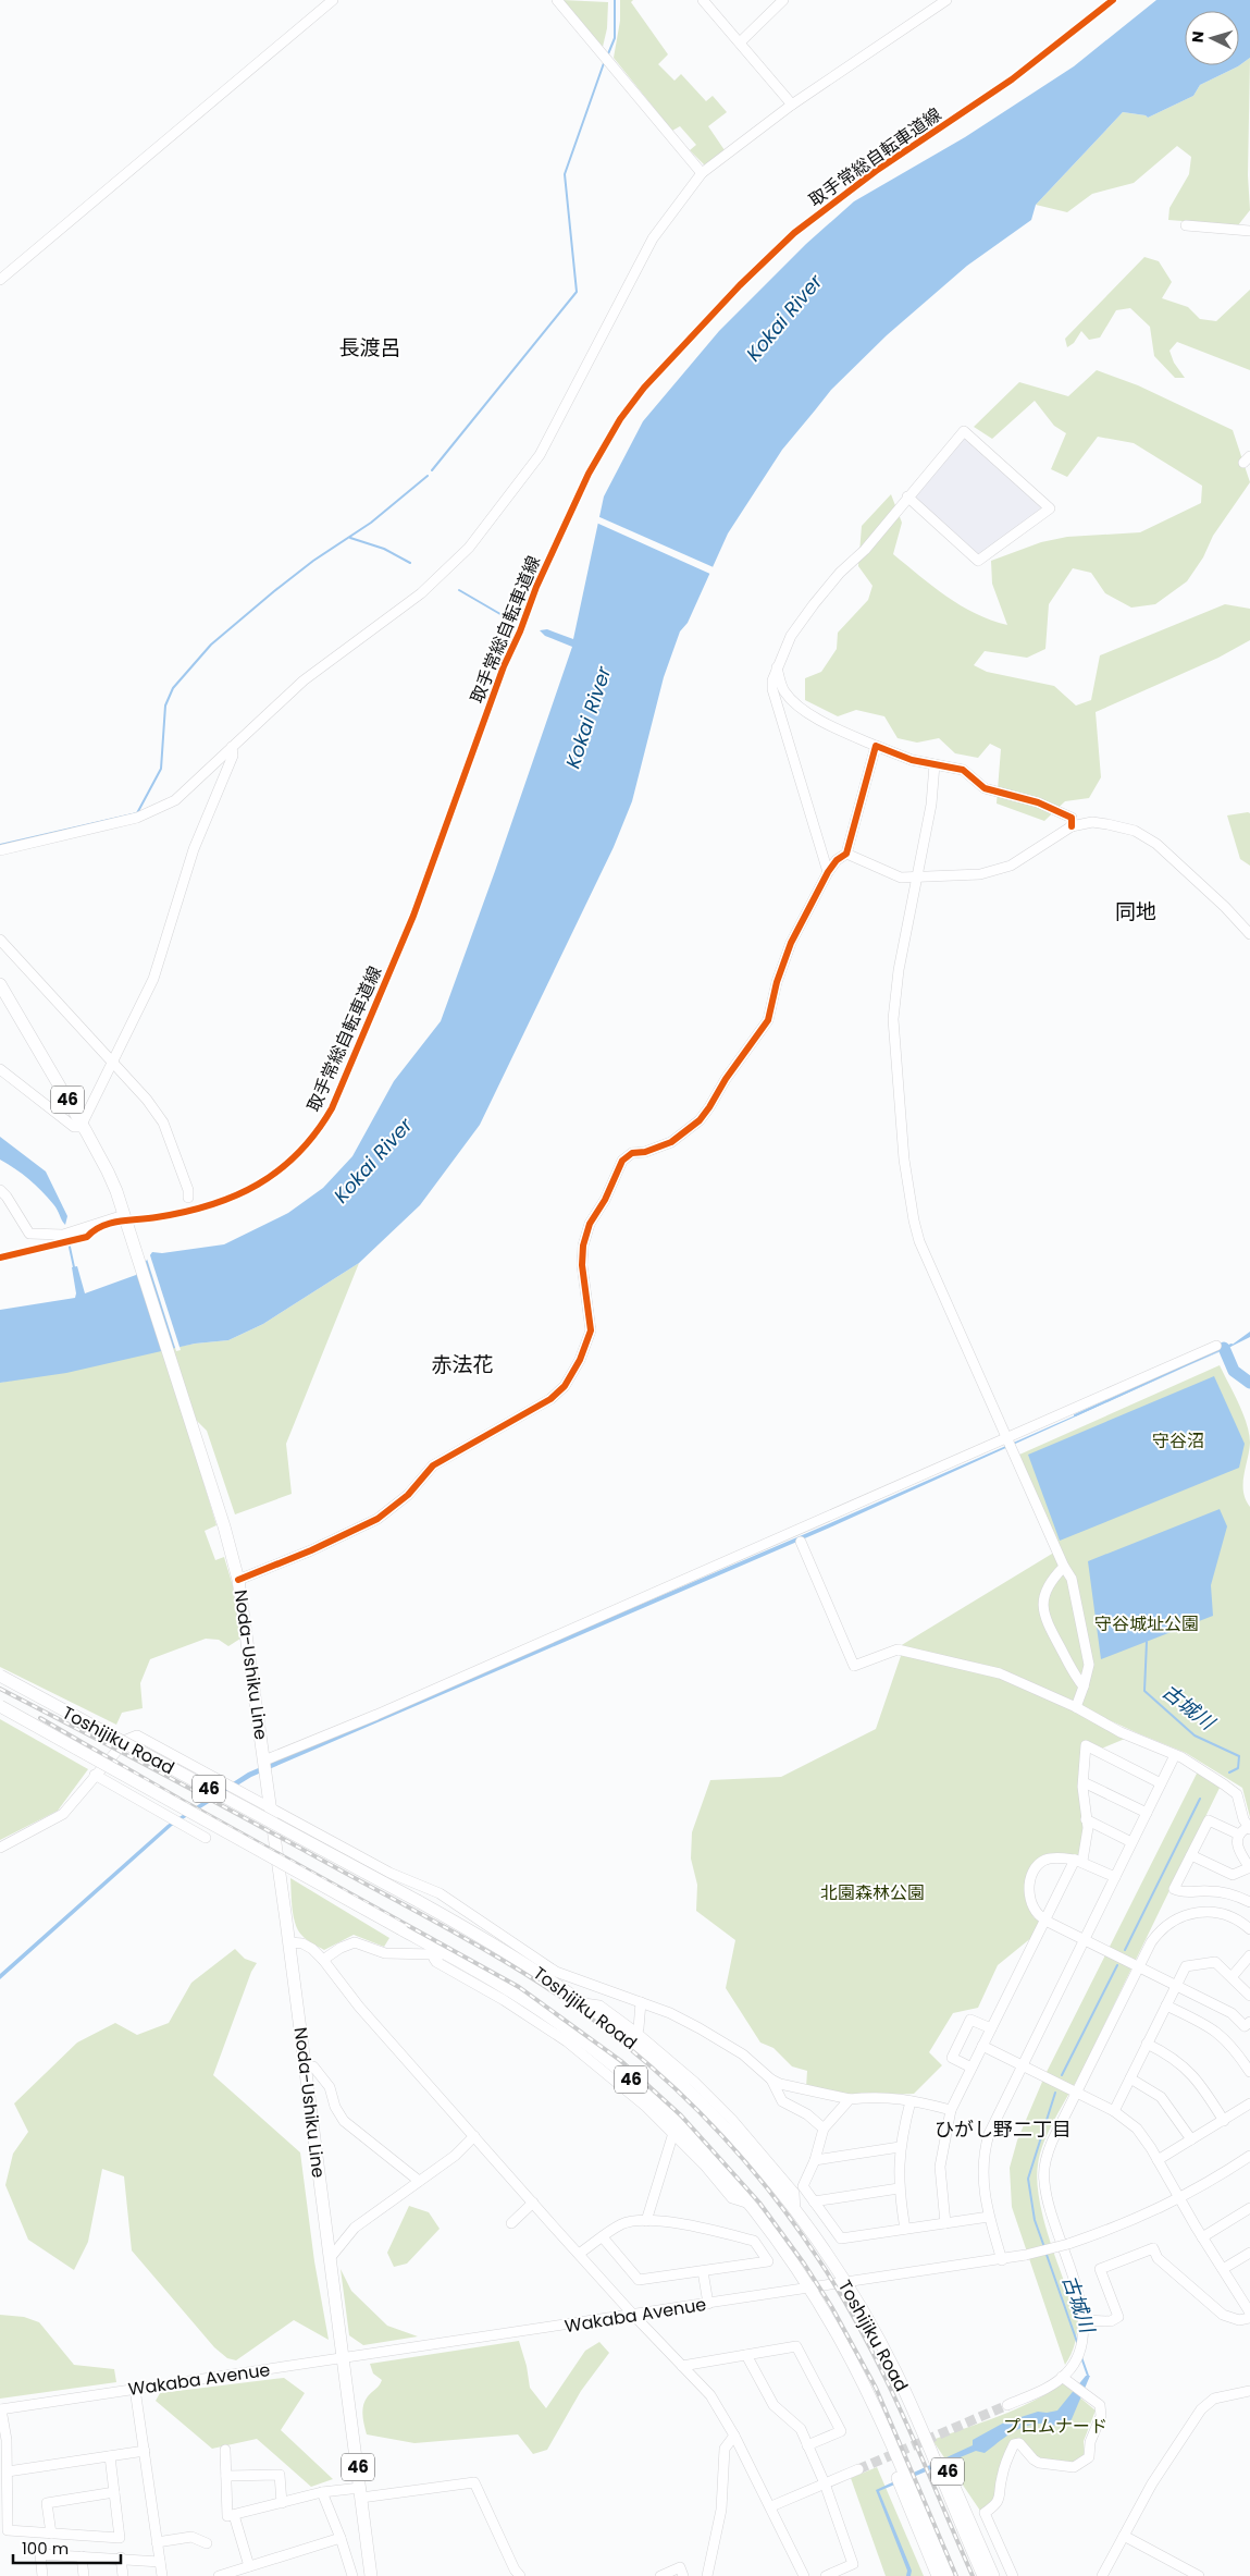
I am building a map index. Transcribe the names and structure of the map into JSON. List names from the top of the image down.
{
  "streets": {
    "main road": ["46", "Noda-Ushiku Line", "Toshijiku Road"],
    "street": ["Wakaba Avenue"],
    "cycle path": ["取手常総自転車道線"]
  },
  "crossings": [
    ["46", "Noda-Ushiku Line"],
    ["46", "Toshijiku Road"],
    ["46", "Wakaba Avenue"],
    ["Noda-Ushiku Line", "Wakaba Avenue"],
    ["Toshijiku Road", "Wakaba Avenue"]
  ],
  "districts": [
    "長渡呂",
    "同地",
    "赤法花",
    "ひがし野二丁目"
  ],
  "water": ["Kokai River", "古城川"],
  "parks": [
    "守谷沼",
    "守谷城址公園",
    "北園森林公園",
    "プロムナード"
  ],
  "scale_bar": "100 m",
  "north": "left"
}
